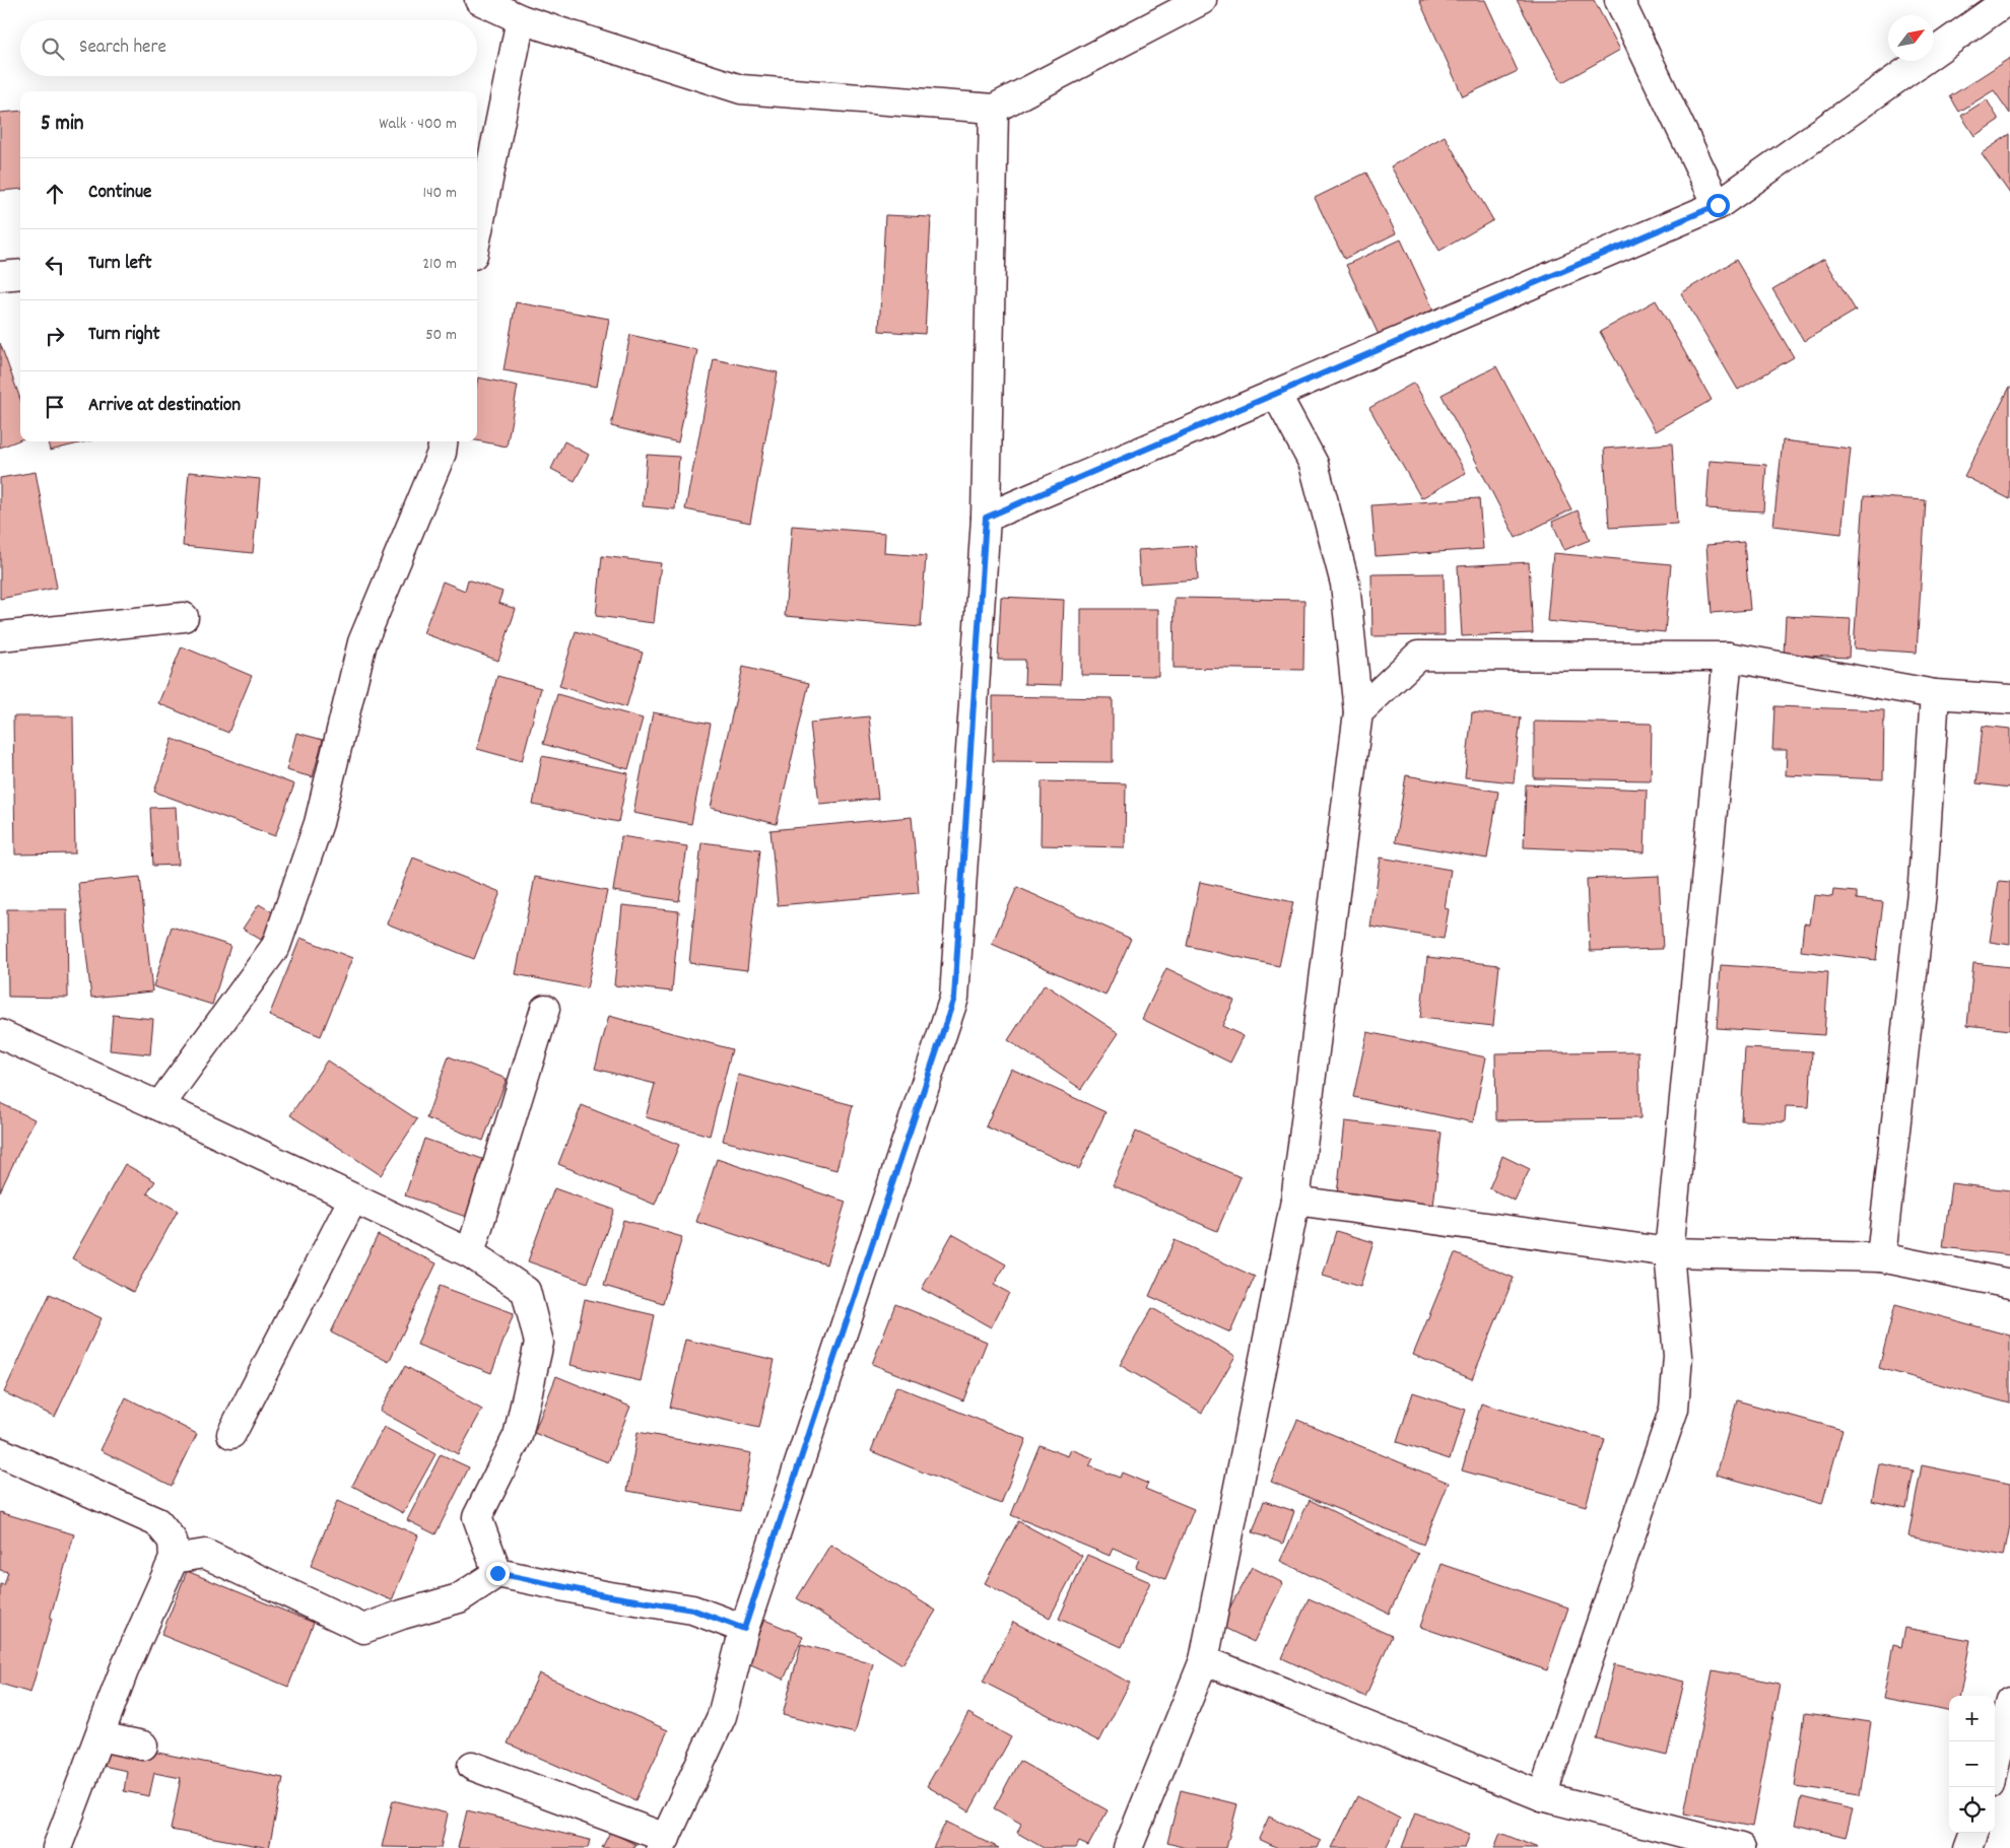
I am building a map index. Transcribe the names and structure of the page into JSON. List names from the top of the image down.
{
  "north": "top right",
  "page": {
    "search": "Search here",
    "heading": ["5 min", "Walk · 400 m"],
    "list": [
      ["Continue", "140 m"],
      ["Turn left", "210 m"],
      ["Turn right", "50 m"],
      "Arrive at destination"
    ],
    "map_buttons": ["+", "−"]
  }
}
